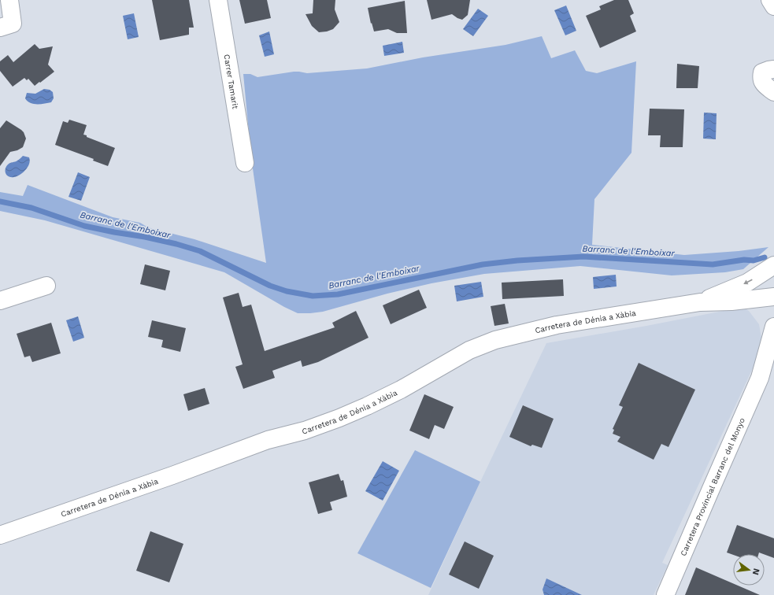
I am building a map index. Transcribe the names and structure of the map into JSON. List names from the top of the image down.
{
  "streets": {
    "street": ["Carrer Tamarit", "Carretera de Dénia a Xàbia", "Carretera Provincial Barranc del Monyo"]
  },
  "water": ["Barranc de l'Emboixar"],
  "north": "right"
}
